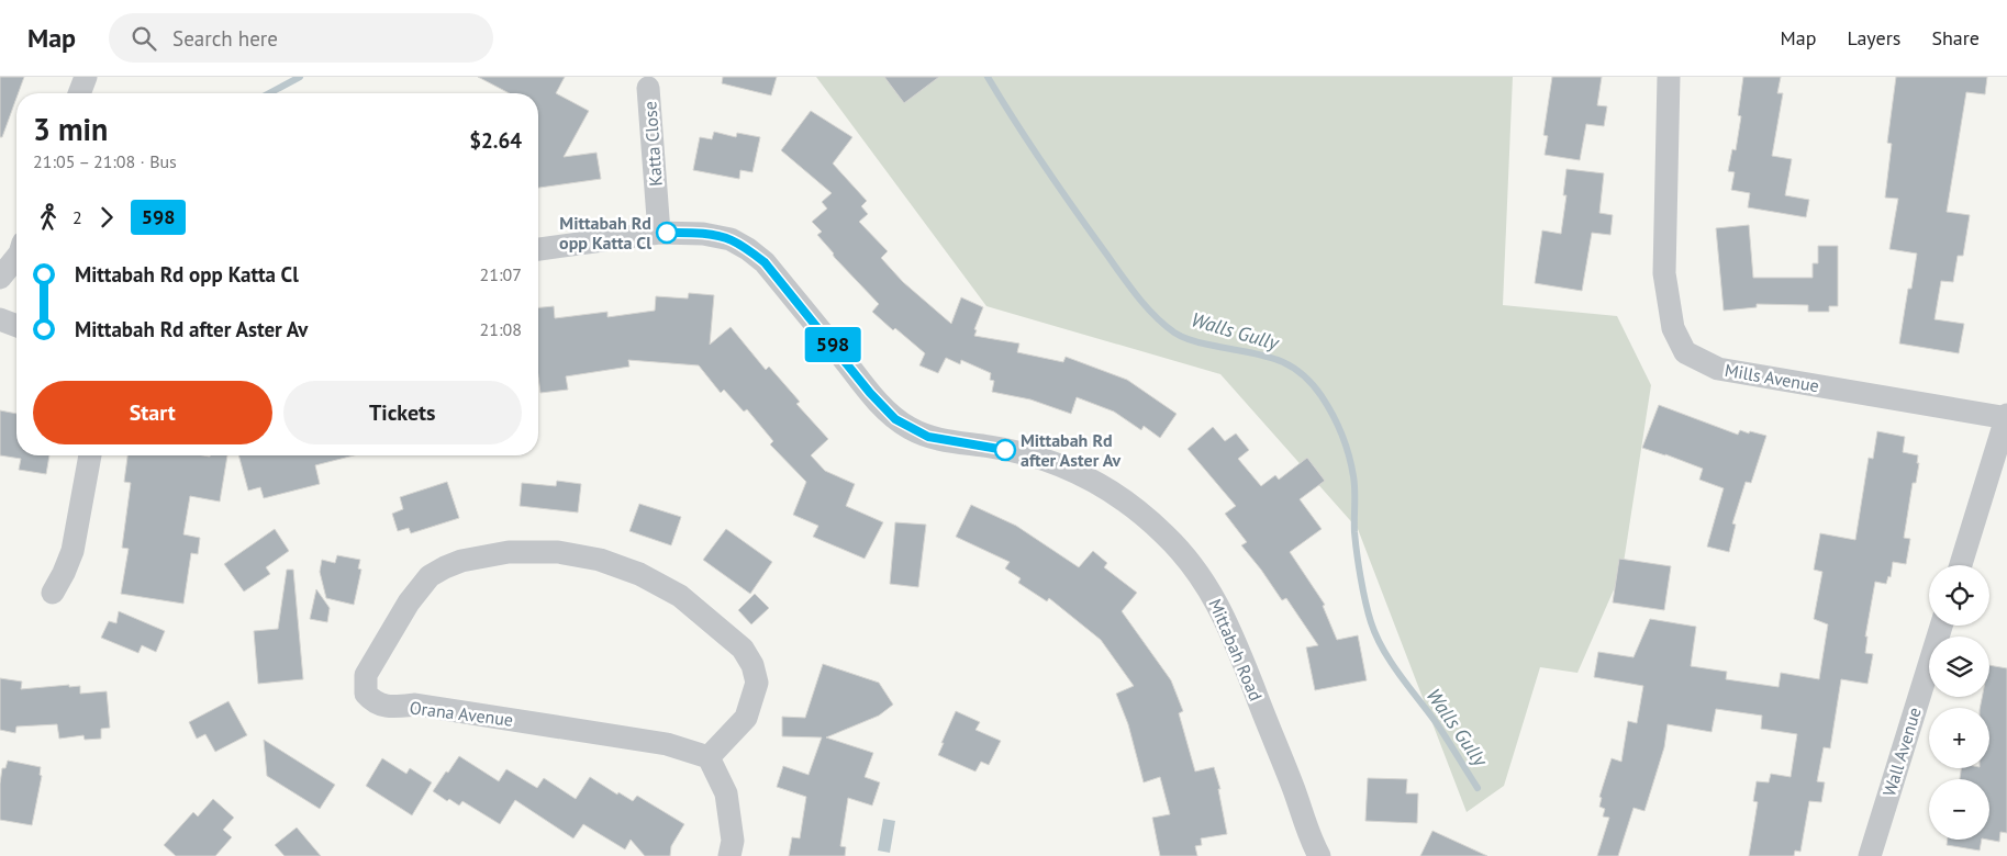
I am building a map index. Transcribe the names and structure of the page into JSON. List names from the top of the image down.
{
  "streets": {
    "street": [
      "Katta Close",
      "Mills Avenue",
      "Mittabah Road",
      "Orana Avenue",
      "Wall Avenue"
    ]
  },
  "crossings": [
    ["Katta Close", "Mittabah Road"]
  ],
  "water": ["Walls Gully"],
  "places": ["Mittabah Rd opp Katta Cl", "Mittabah Rd after Aster Av"],
  "lines": ["bus line 598"],
  "page": {
    "header": "Map",
    "search": "Search here",
    "nav": ["Map", "Layers", "Share"],
    "on_map": "598",
    "heading": ["3 min", "21:05 – 21:08 · Bus", "$2.64"],
    "legs": ["2", "598"],
    "list": [
      {
        "name": "Mittabah Rd opp Katta Cl",
        "value": "21:07"
      },
      {
        "name": "Mittabah Rd after Aster Av",
        "value": "21:08"
      }
    ],
    "buttons": ["Start", "Tickets"],
    "map_buttons": ["+", "−"]
  }
}
